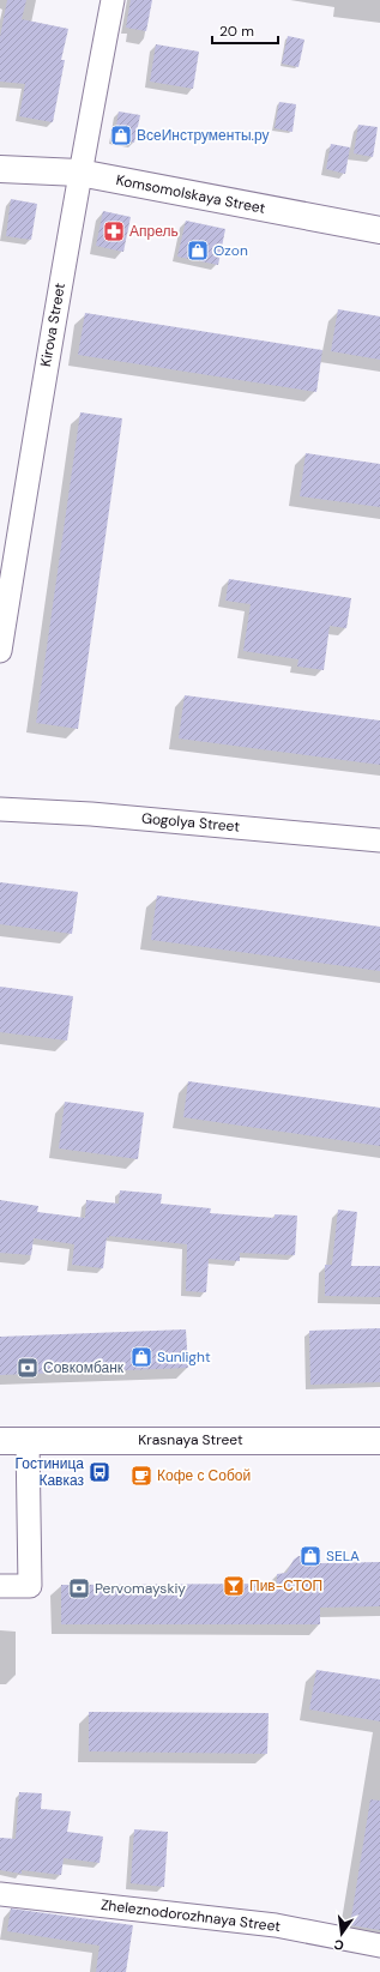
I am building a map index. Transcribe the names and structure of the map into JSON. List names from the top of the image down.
{
  "streets": {
    "main road": ["Komsomolskaya Street", "Krasnaya Street"],
    "street": ["Kirova Street", "Gogolya Street", "Zheleznodorozhnaya Street"]
  },
  "crossings": [
    ["Komsomolskaya Street", "Kirova Street"]
  ],
  "places": {
    "shop": [
      "ВсеИнструменты.ру",
      "Ozon",
      "Sunlight",
      "SELA"
    ],
    "pharmacy": ["Апрель"],
    "bank": ["Совкомбанк", "Pervomayskiy"],
    "bus stop": ["Гостиница Кавказ"],
    "cafe": ["Кофе с Собой"],
    "bar": ["Пив-СТОП"]
  },
  "scale_bar": "20 m",
  "north": "bottom"
}
